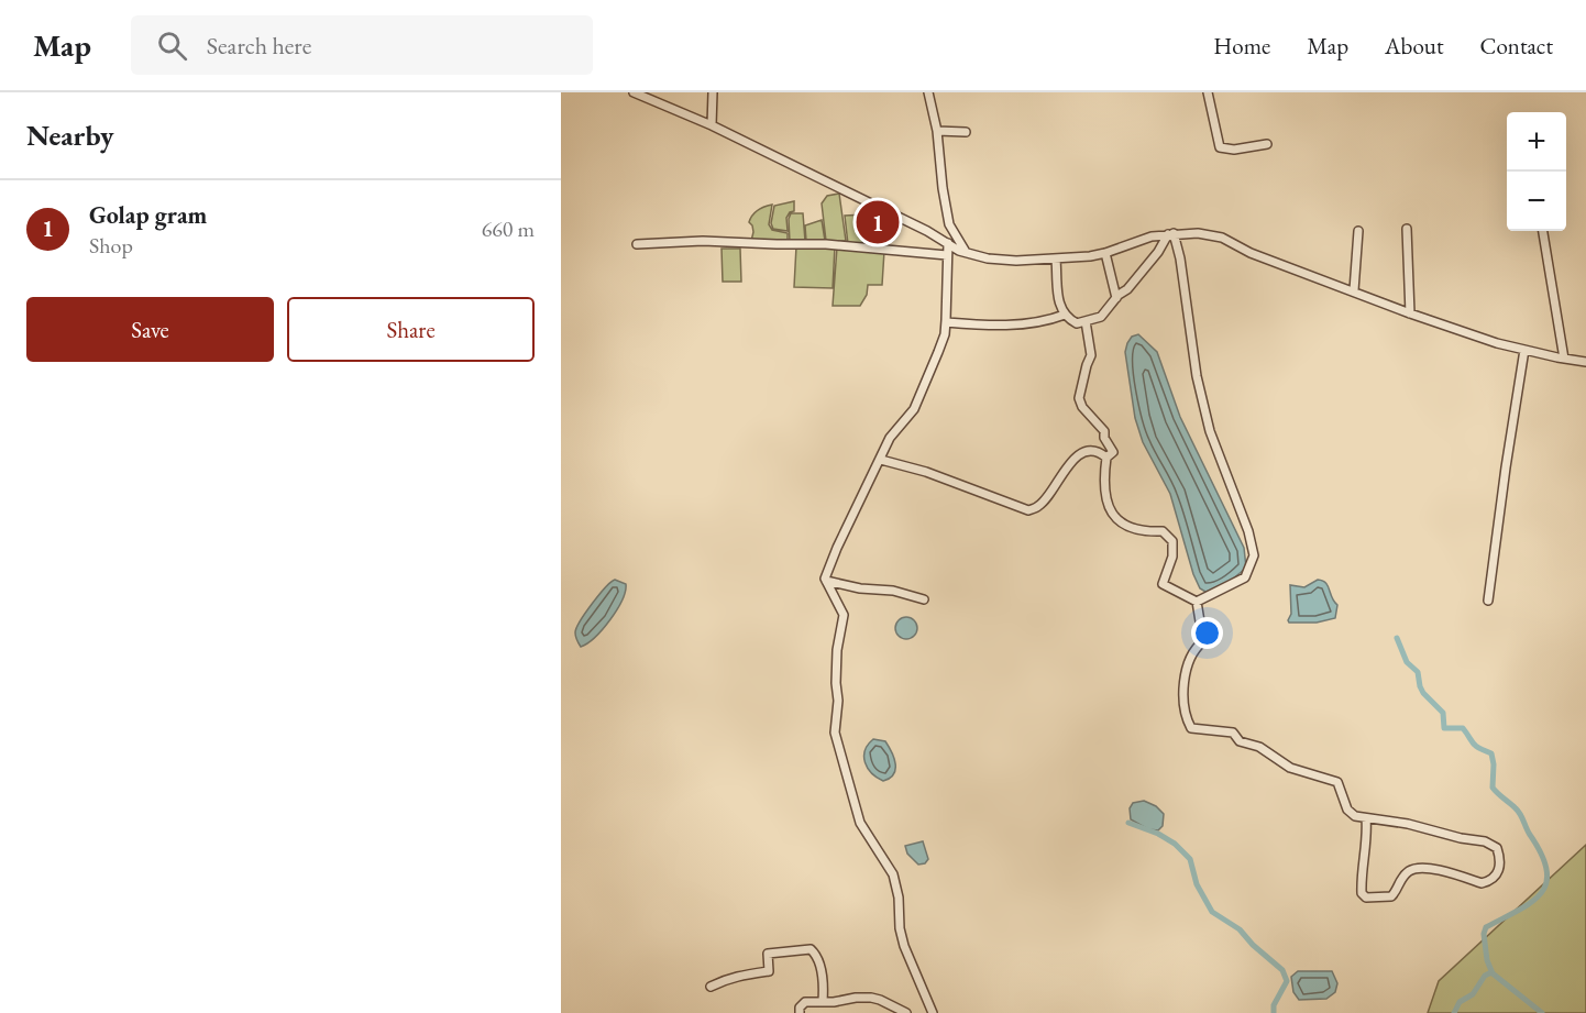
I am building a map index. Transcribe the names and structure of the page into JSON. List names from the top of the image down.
{
  "page": {
    "header": "Map",
    "search": "Search here",
    "nav": [
      "Home",
      "Map",
      "About",
      "Contact"
    ],
    "heading": "Nearby",
    "map_buttons": ["+", "−"],
    "list": [
      {
        "mark": "1",
        "name": "Golap gram",
        "note": "Shop",
        "value": "660 m"
      }
    ],
    "pins": "1",
    "buttons": ["Save", "Share"]
  }
}
